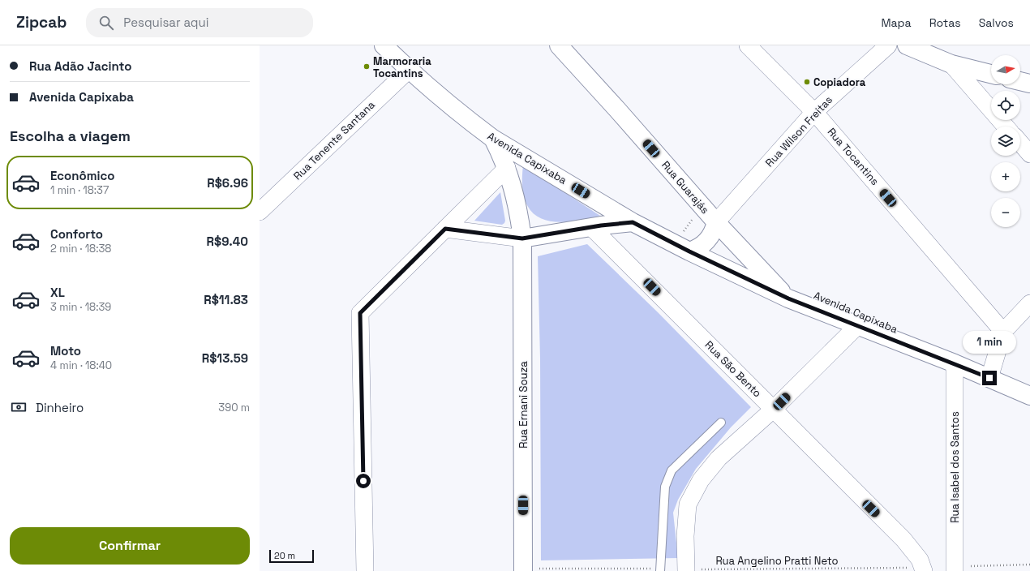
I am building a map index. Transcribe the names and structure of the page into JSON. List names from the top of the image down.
{
  "streets": {
    "main road": ["Avenida Capixaba", "Rua Guarajás", "Rua Ernani Souza"],
    "street": [
      "Rua Wilson Freitas",
      "Rua Tenente Santana",
      "Rua Tocantins",
      "Rua São Bento",
      "Rua Isabel dos Santos"
    ],
    "path": ["Rua Angelino Pratti Neto"]
  },
  "crossings": [
    ["Rua Wilson Freitas", "Rua Tocantins"],
    ["Rua Wilson Freitas", "Rua Guarajás"],
    ["Rua Tenente Santana", "Avenida Capixaba"],
    ["Avenida Capixaba", "Rua Guarajás"],
    ["Avenida Capixaba", "Rua Ernani Souza"],
    ["Avenida Capixaba", "Rua Isabel dos Santos"],
    ["Rua São Bento", "Rua Angelino Pratti Neto"]
  ],
  "places": ["Marmoraria Tocantins", "Copiadora"],
  "scale_bar": "20 m",
  "north": "right",
  "page": {
    "header": "Zipcab",
    "search": "Pesquisar aqui",
    "nav": ["Mapa", "Rotas", "Salvos"],
    "banner": ["Rua Adão Jacinto", "Avenida Capixaba"],
    "map_buttons": ["+", "−"],
    "heading": "Escolha a viagem",
    "list": [
      {
        "name": "Econômico",
        "note": "1 min · 18:37",
        "value": "R$6.96"
      },
      {
        "name": "Conforto",
        "note": "2 min · 18:38",
        "value": "R$9.40"
      },
      {
        "name": "XL",
        "note": "3 min · 18:39",
        "value": "R$11.83"
      },
      {
        "name": "Moto",
        "note": "4 min · 18:40",
        "value": "R$13.59"
      }
    ],
    "bubble": "1 min",
    "pay": ["Dinheiro", "390 m"],
    "buttons": "Confirmar",
    "scale": "20 m"
  }
}
